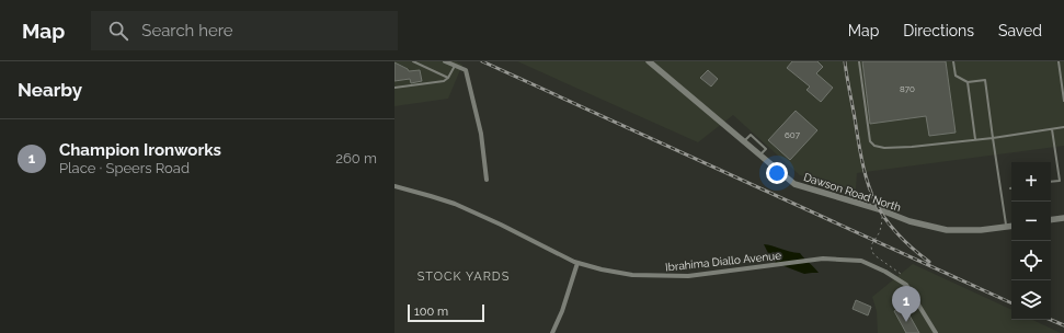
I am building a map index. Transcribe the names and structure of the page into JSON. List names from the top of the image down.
{
  "streets": {
    "street": ["Dawson Road North", "Ibrahima Diallo Avenue"]
  },
  "districts": ["STOCK YARDS"],
  "house_numbers": ["870", "607"],
  "scale_bar": "100 m",
  "page": {
    "header": "Map",
    "search": "Search here",
    "nav": ["Map", "Directions", "Saved"],
    "heading": "Nearby",
    "list": [
      {
        "mark": "1",
        "name": "Champion Ironworks",
        "note": "Place · Speers Road",
        "value": "260 m"
      }
    ],
    "map_buttons": ["+", "−"],
    "pins": "1",
    "scale": "100 m"
  }
}
